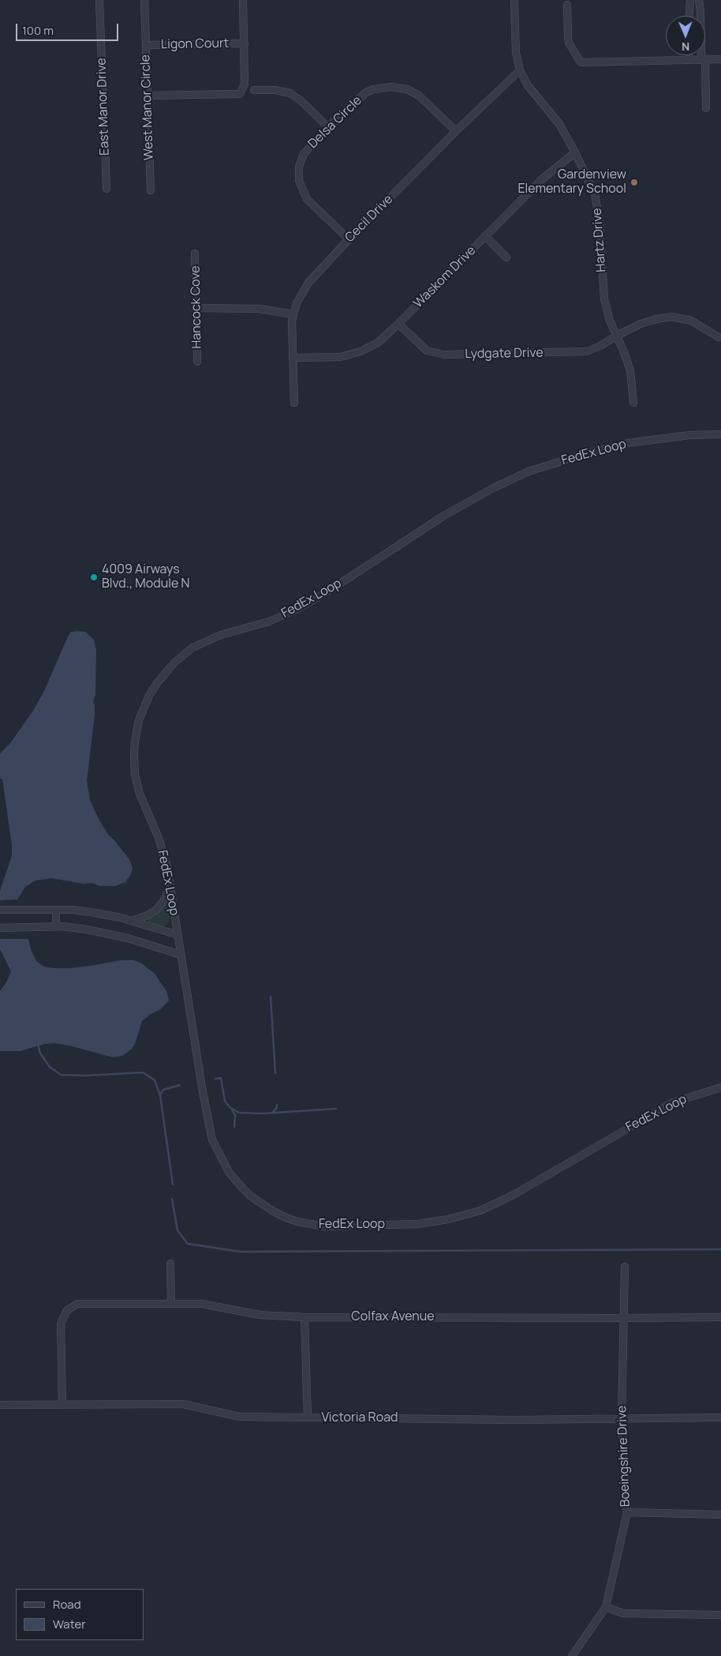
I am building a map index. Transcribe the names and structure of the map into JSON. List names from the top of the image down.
{
  "streets": {
    "street": [
      "Ligon Court",
      "East Manor Drive",
      "West Manor Circle",
      "Delsa Circle",
      "Cecil Drive",
      "Hartz Drive",
      "Waskom Drive",
      "Hancock Cove",
      "Lydgate Drive",
      "FedEx Loop",
      "Colfax Avenue",
      "Victoria Road",
      "Boeingshire Drive"
    ]
  },
  "crossings": [
    ["Ligon Court", "West Manor Circle"],
    ["Delsa Circle", "Cecil Drive"],
    ["Cecil Drive", "Hartz Drive"],
    ["Cecil Drive", "Waskom Drive"],
    ["Hartz Drive", "Waskom Drive"],
    ["Hartz Drive", "Lydgate Drive"],
    ["Waskom Drive", "Lydgate Drive"],
    ["Colfax Avenue", "Victoria Road"],
    ["Colfax Avenue", "Boeingshire Drive"],
    ["Victoria Road", "Boeingshire Drive"]
  ],
  "places": ["Gardenview Elementary School", "4009 Airways Blvd., Module N"],
  "legend": ["Road", "Water"],
  "scale_bar": "100 m",
  "north": "bottom"
}
